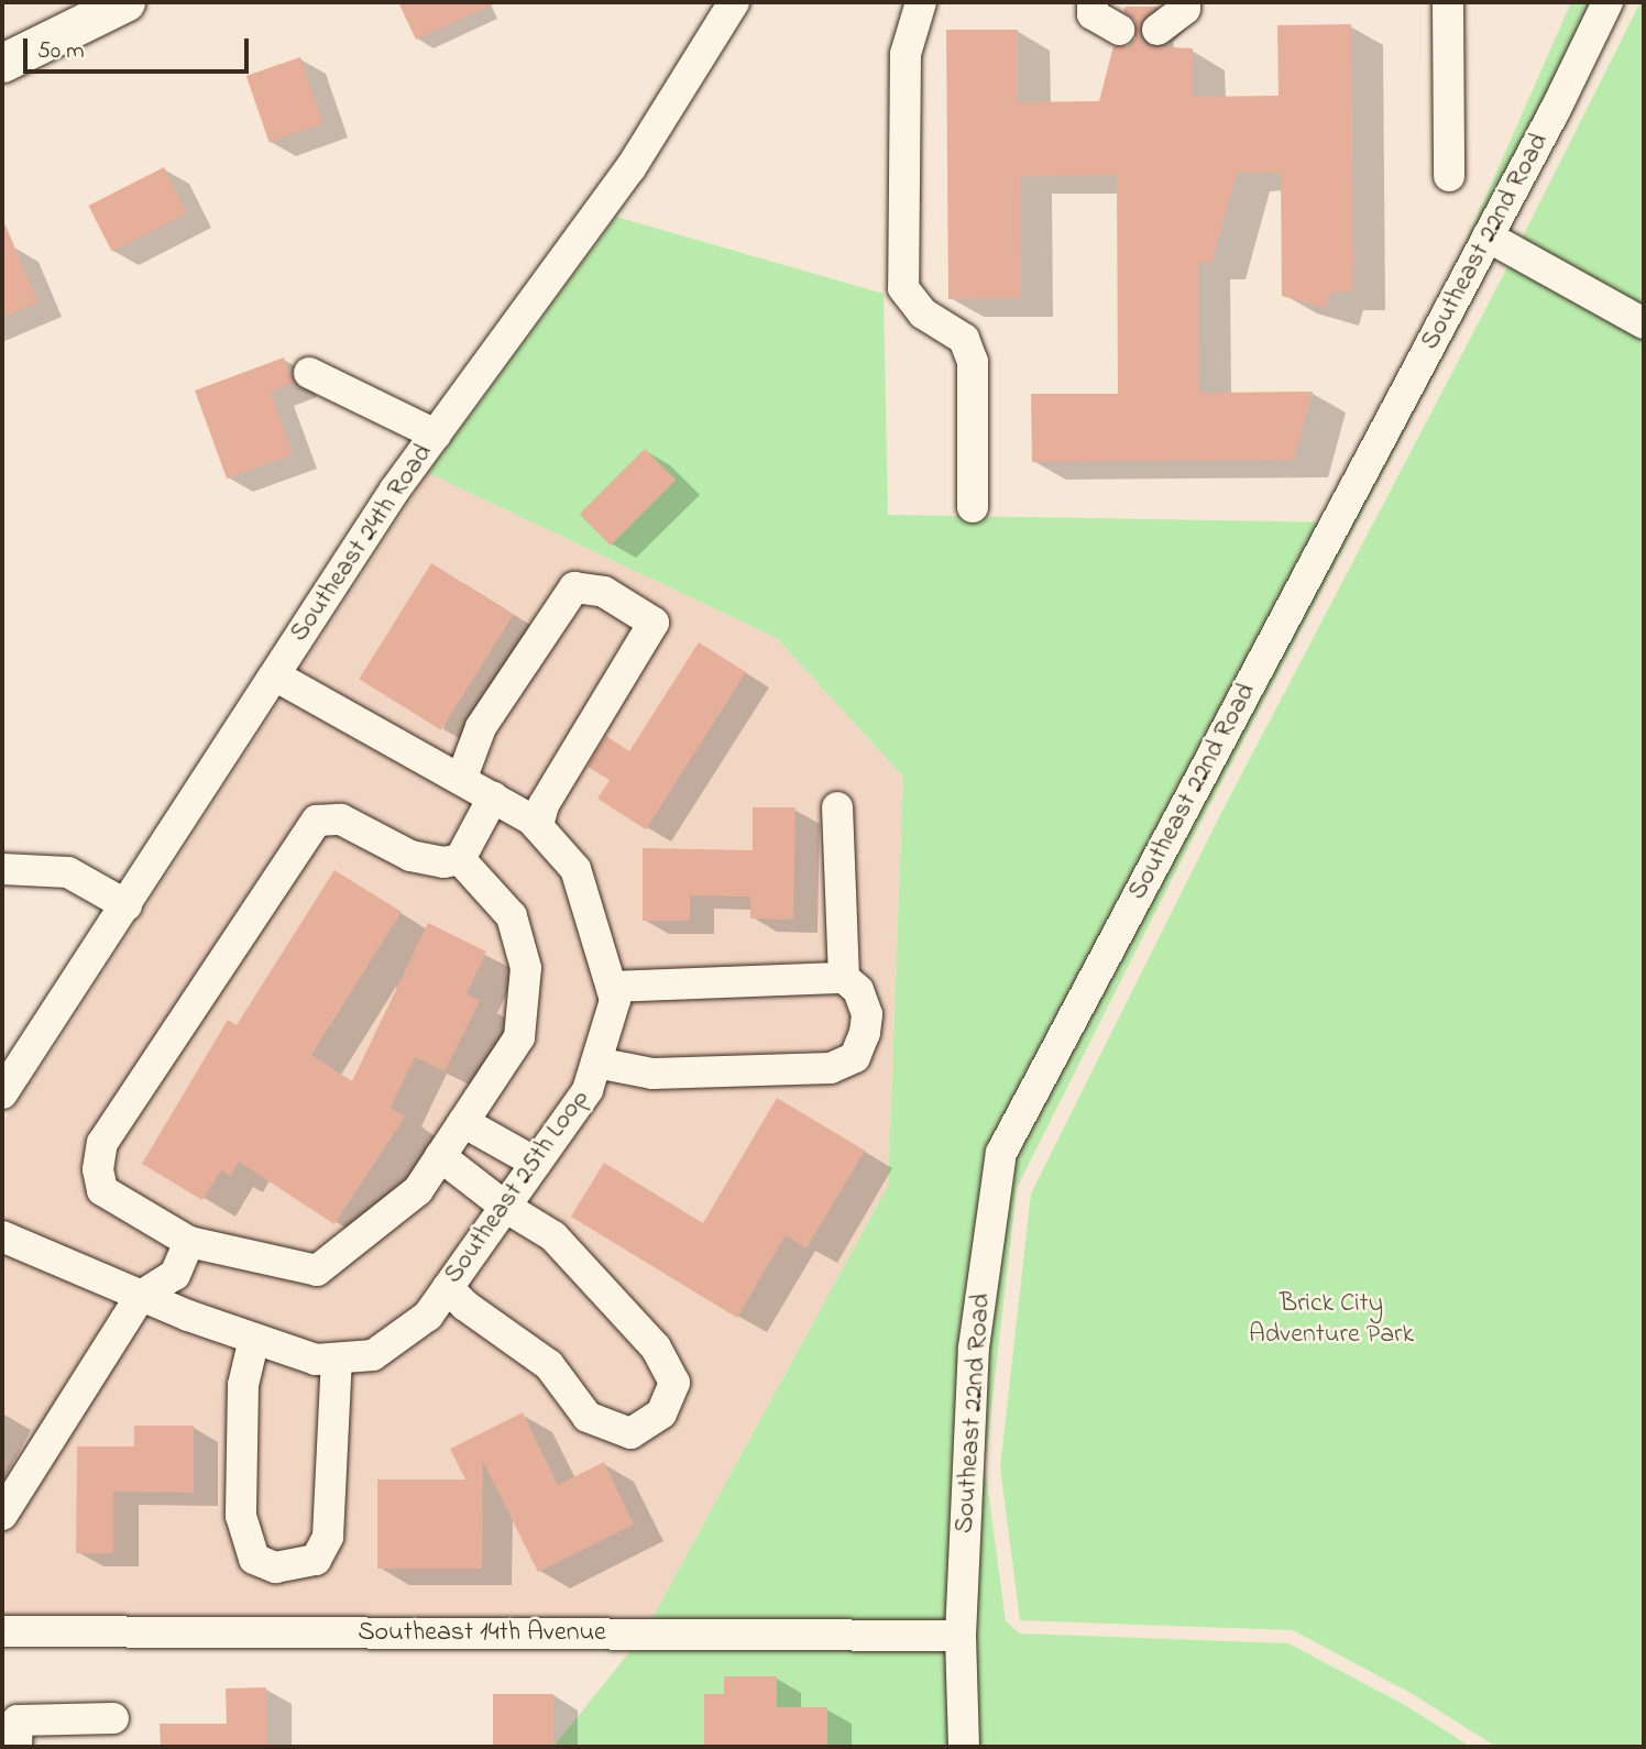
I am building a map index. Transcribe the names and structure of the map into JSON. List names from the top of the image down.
{
  "streets": {
    "street": [
      "Southeast 22nd Road",
      "Southeast 24th Road",
      "Southeast 25th Loop",
      "Southeast 14th Avenue"
    ]
  },
  "crossings": [
    ["Southeast 22nd Road", "Southeast 14th Avenue"],
    ["Southeast 24th Road", "Southeast 25th Loop"]
  ],
  "parks": ["Brick City Adventure Park"],
  "scale_bar": "50 m"
}
